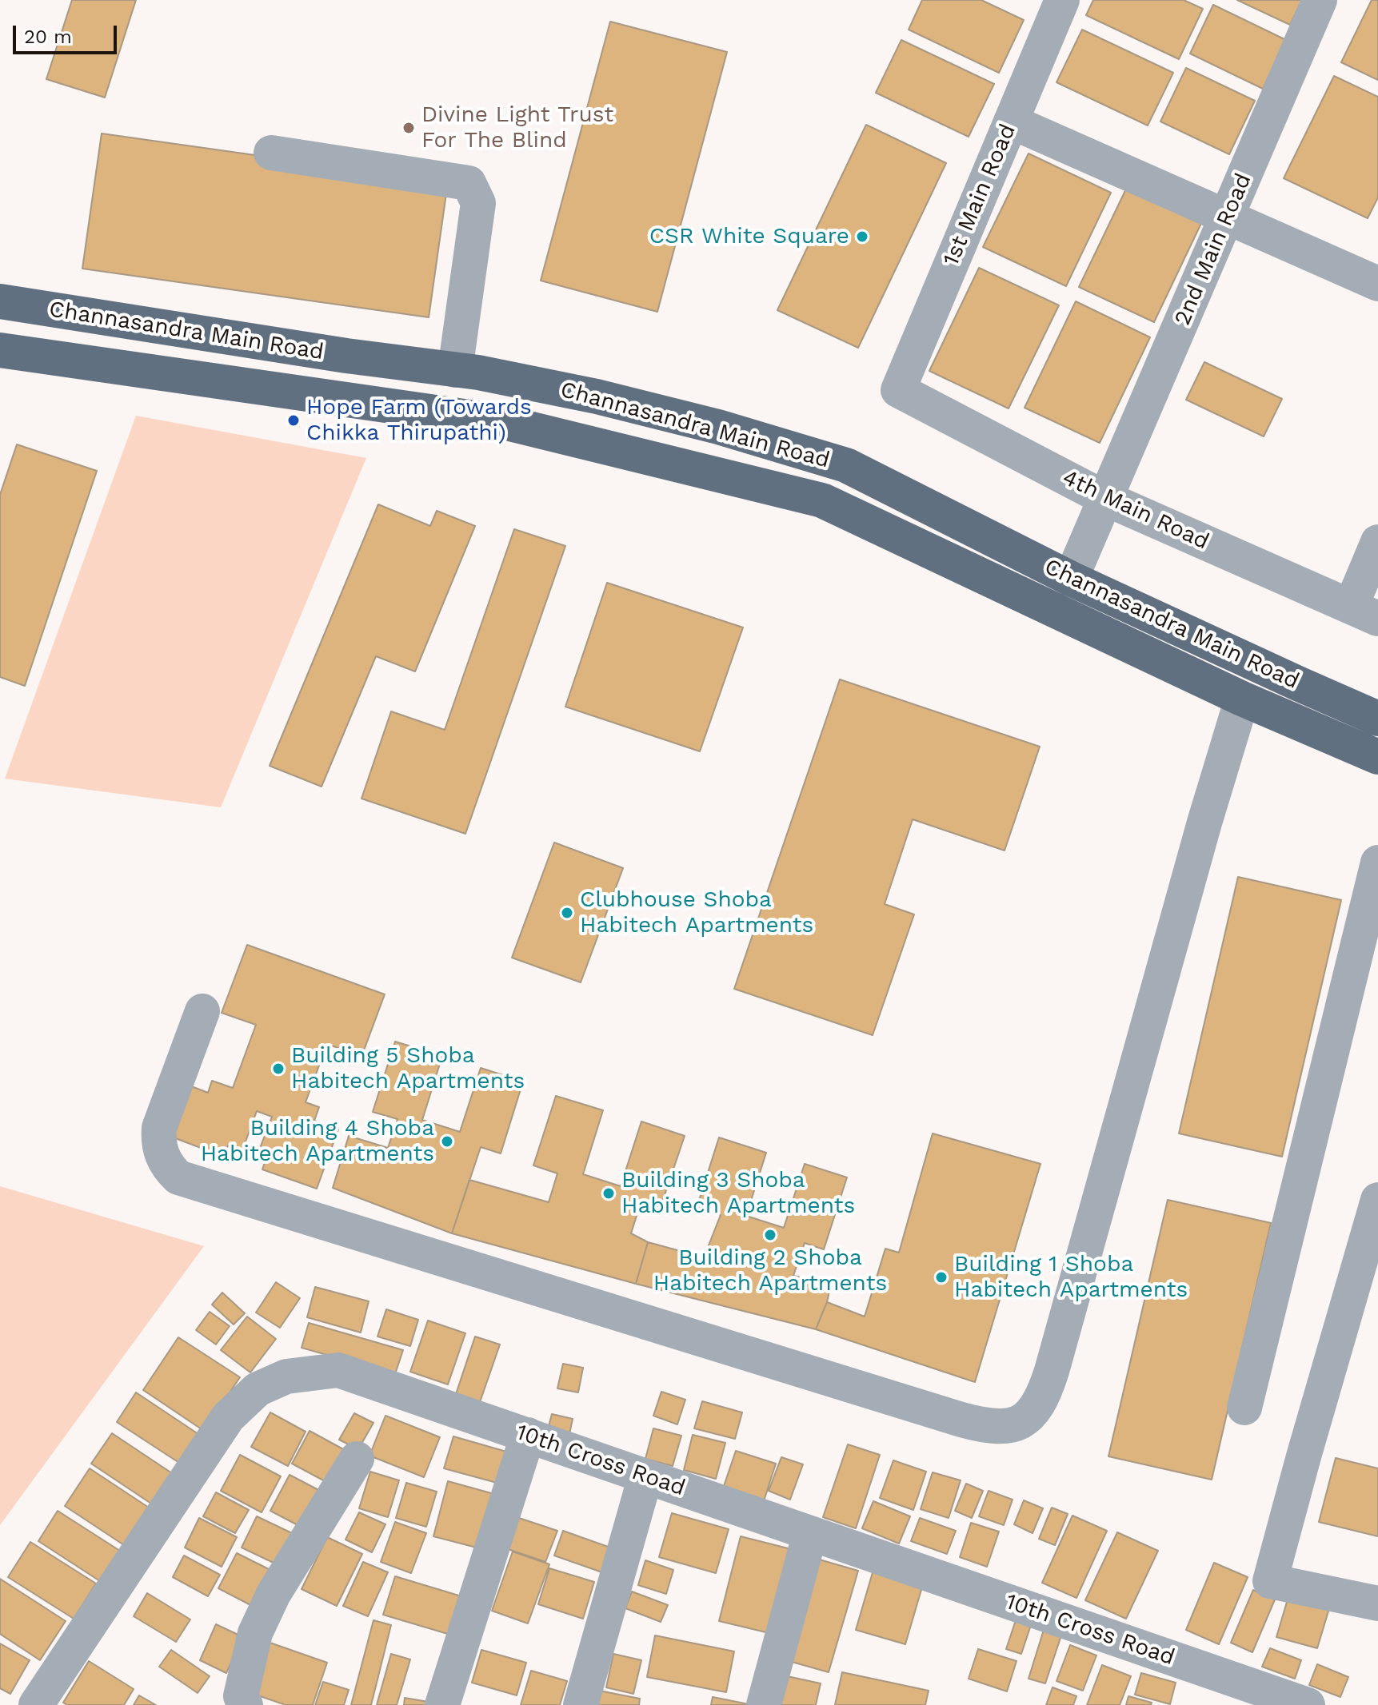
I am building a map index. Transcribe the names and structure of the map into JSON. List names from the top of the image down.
{
  "streets": {
    "main road": ["Channasandra Main Road"],
    "street": [
      "1st Main Road",
      "2nd Main Road",
      "4th Main Road",
      "10th Cross Road"
    ]
  },
  "crossings": [
    ["1st Main Road", "4th Main Road"],
    ["2nd Main Road", "Channasandra Main Road"],
    ["2nd Main Road", "4th Main Road"]
  ],
  "places": [
    "Divine Light Trust For The Blind",
    "CSR White Square",
    "Hope Farm (Towards Chikka Thirupathi)",
    "Clubhouse Shoba Habitech Apartments",
    "Building 5 Shoba Habitech Apartments",
    "Building 4 Shoba Habitech Apartments",
    "Building 3 Shoba Habitech Apartments",
    "Building 2 Shoba Habitech Apartments",
    "Building 1 Shoba Habitech Apartments"
  ],
  "scale_bar": "20 m"
}
